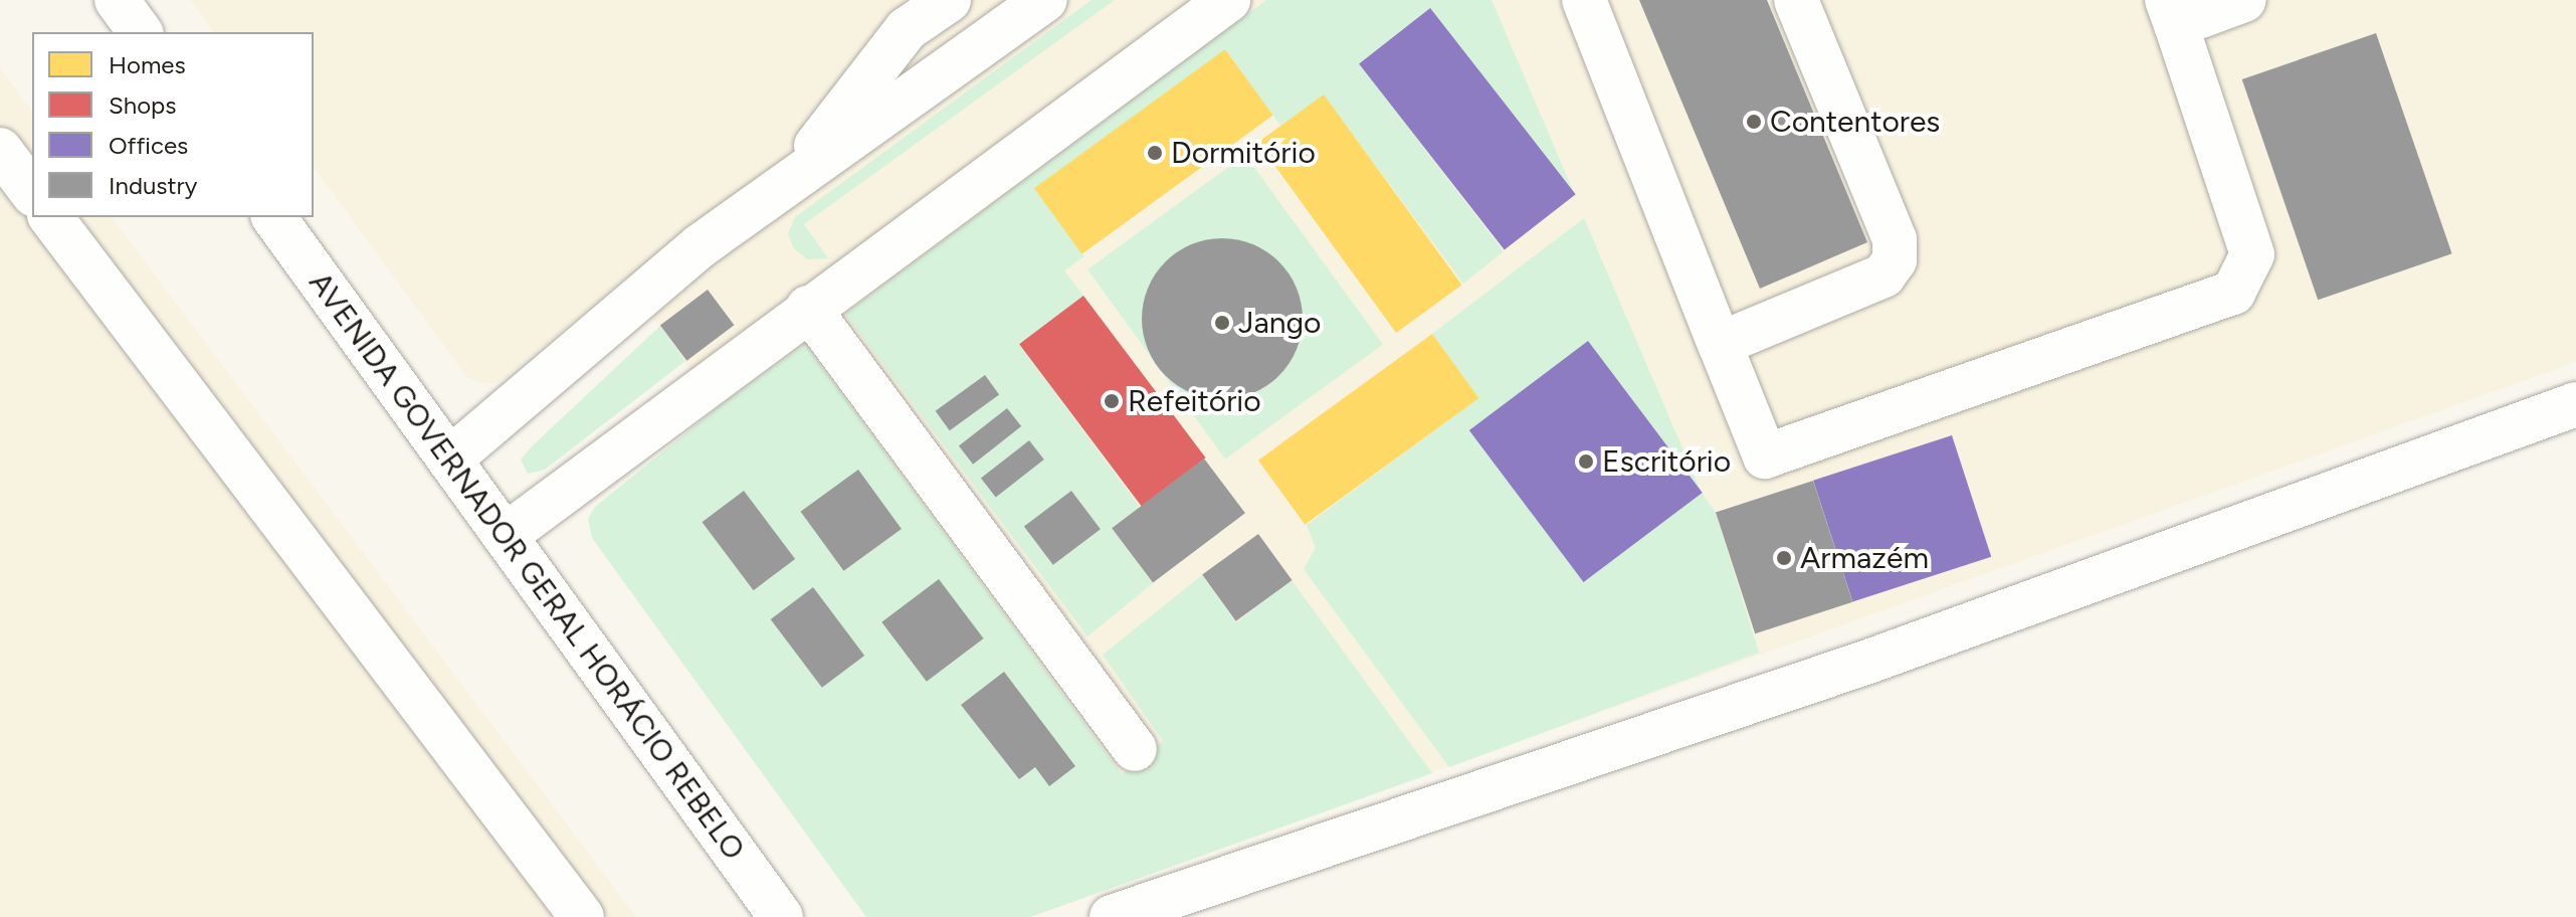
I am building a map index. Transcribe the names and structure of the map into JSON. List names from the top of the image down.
{
  "streets": {
    "street": ["AVENIDA GOVERNADOR GERAL HORÁCIO REBELO"]
  },
  "places": [
    "Contentores",
    "Dormitório",
    "Jango",
    "Refeitório",
    "Escritório",
    "Armazém"
  ],
  "legend": [
    "Homes",
    "Shops",
    "Offices",
    "Industry"
  ]
}
